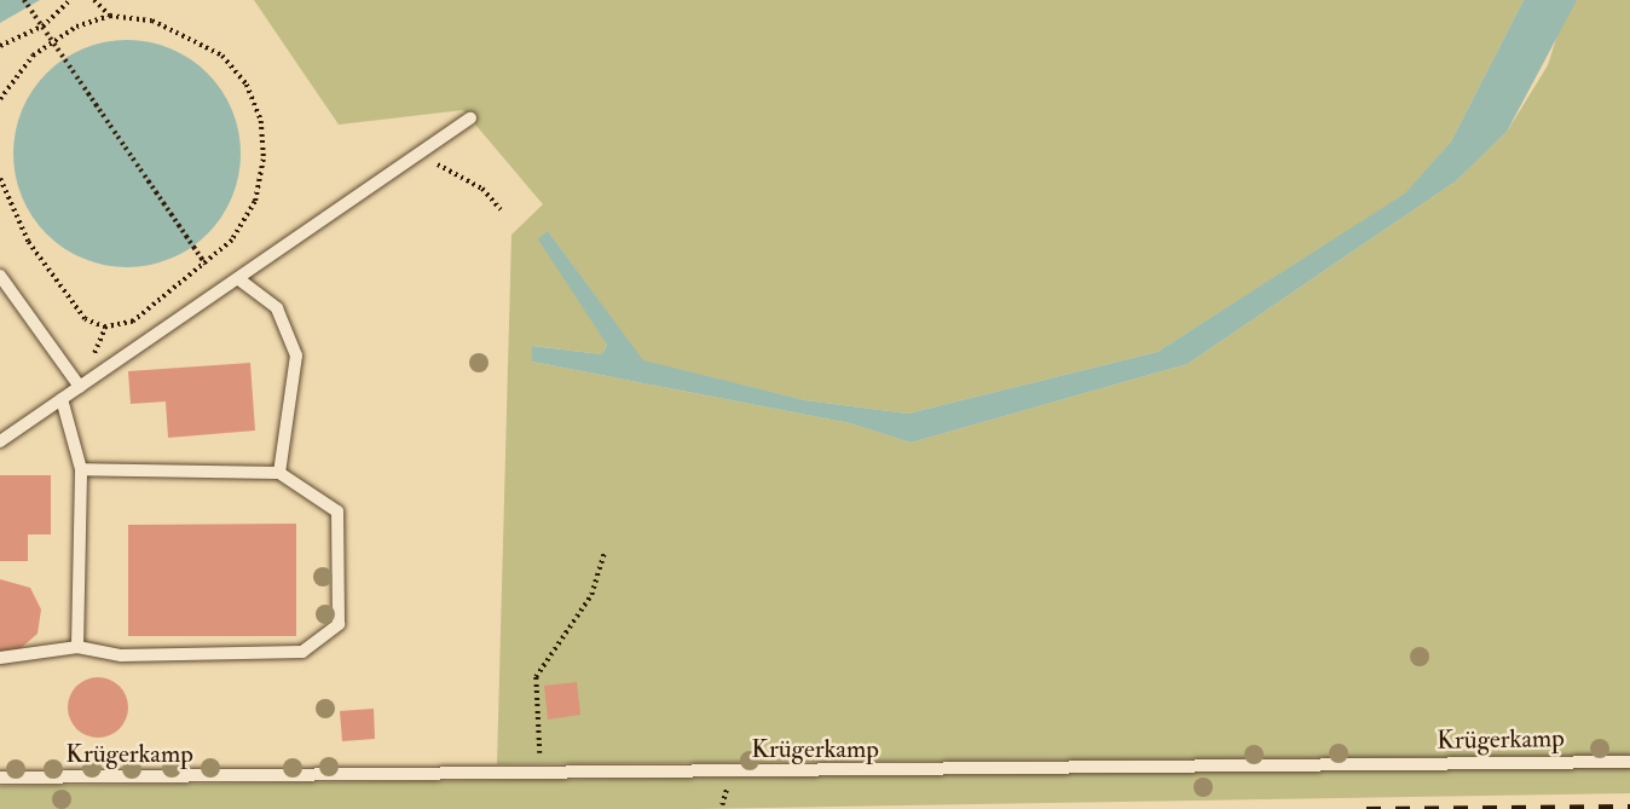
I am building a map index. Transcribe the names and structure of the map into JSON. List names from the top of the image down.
{
  "streets": {
    "lane": ["Krügerkamp"]
  }
}
